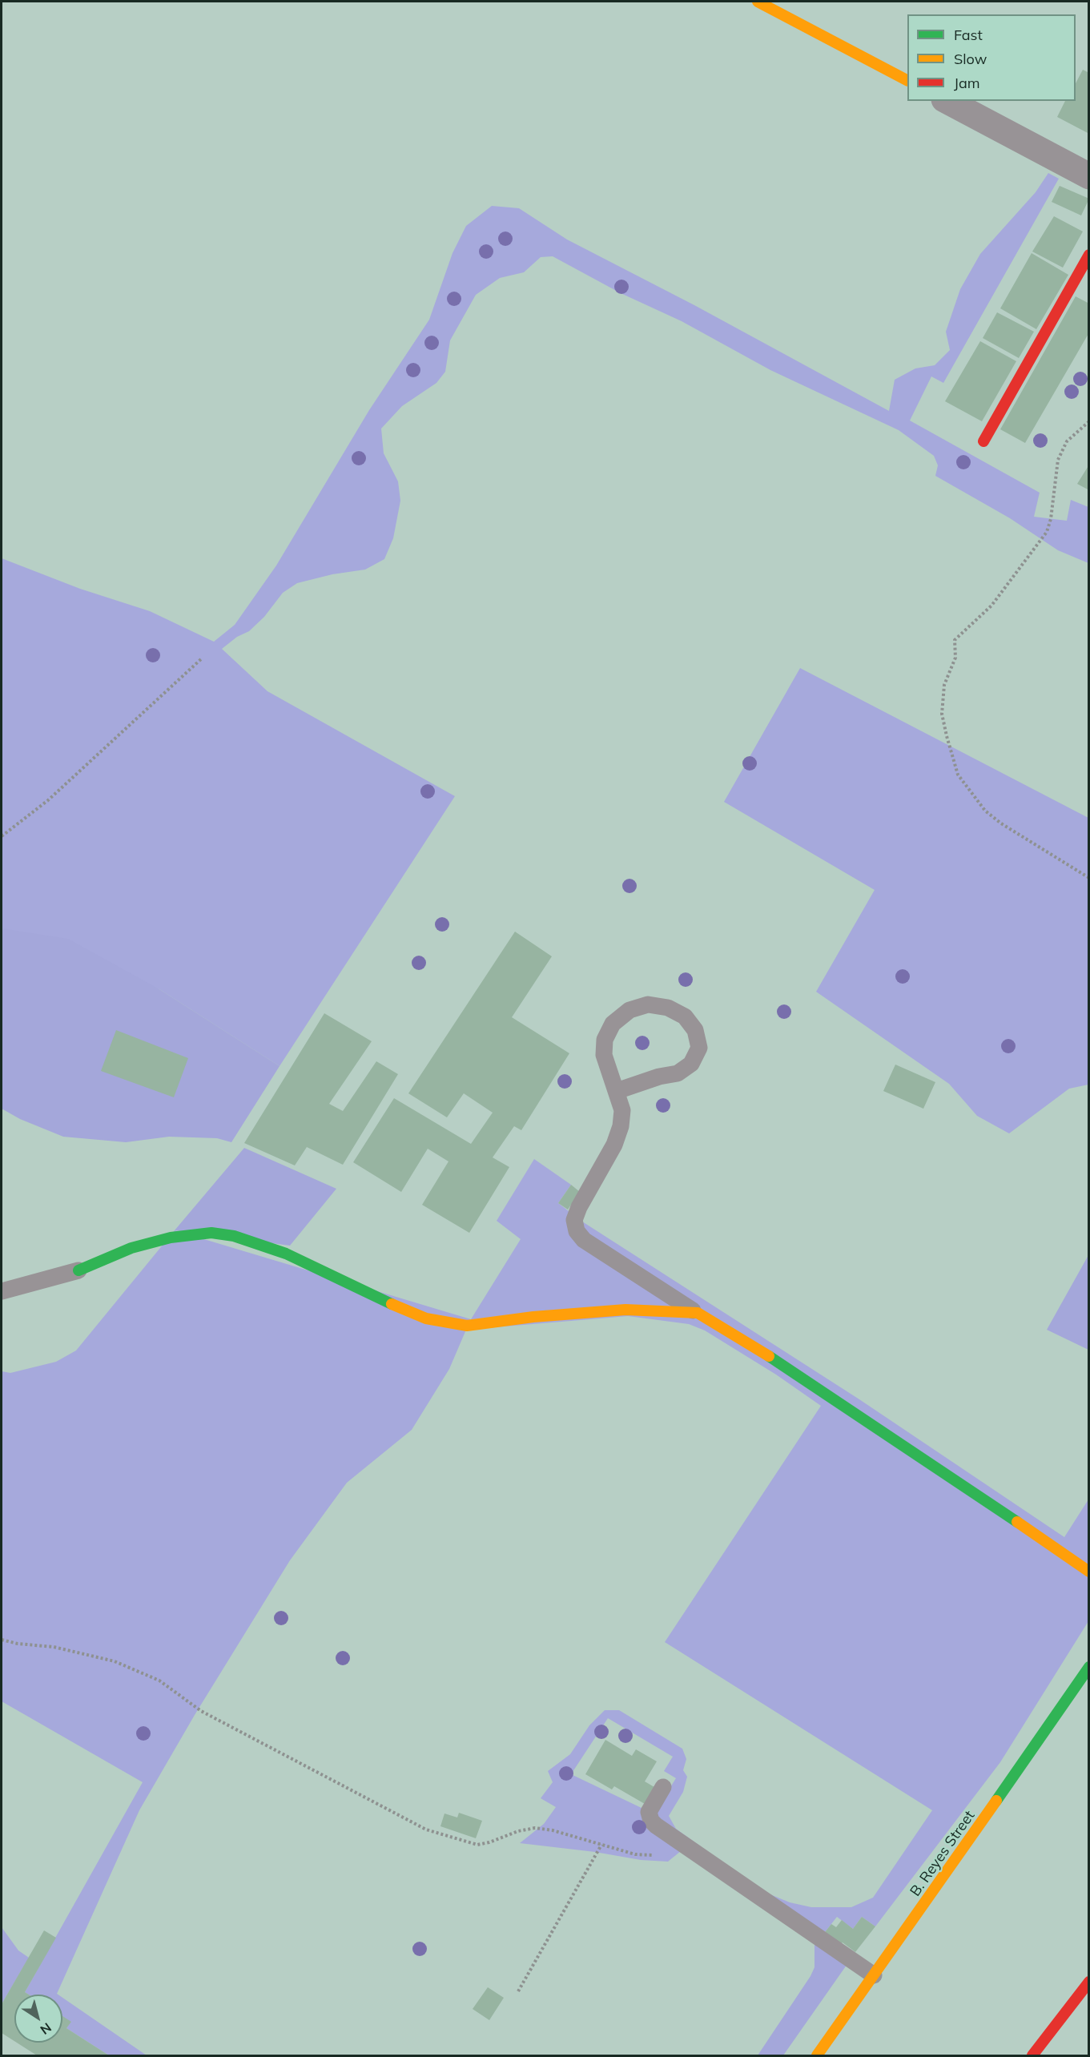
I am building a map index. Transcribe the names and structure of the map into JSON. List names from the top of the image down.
{
  "streets": {
    "street": ["B. Reyes Street"]
  },
  "legend": ["Fast", "Slow", "Jam"],
  "north": "bottom right"
}
